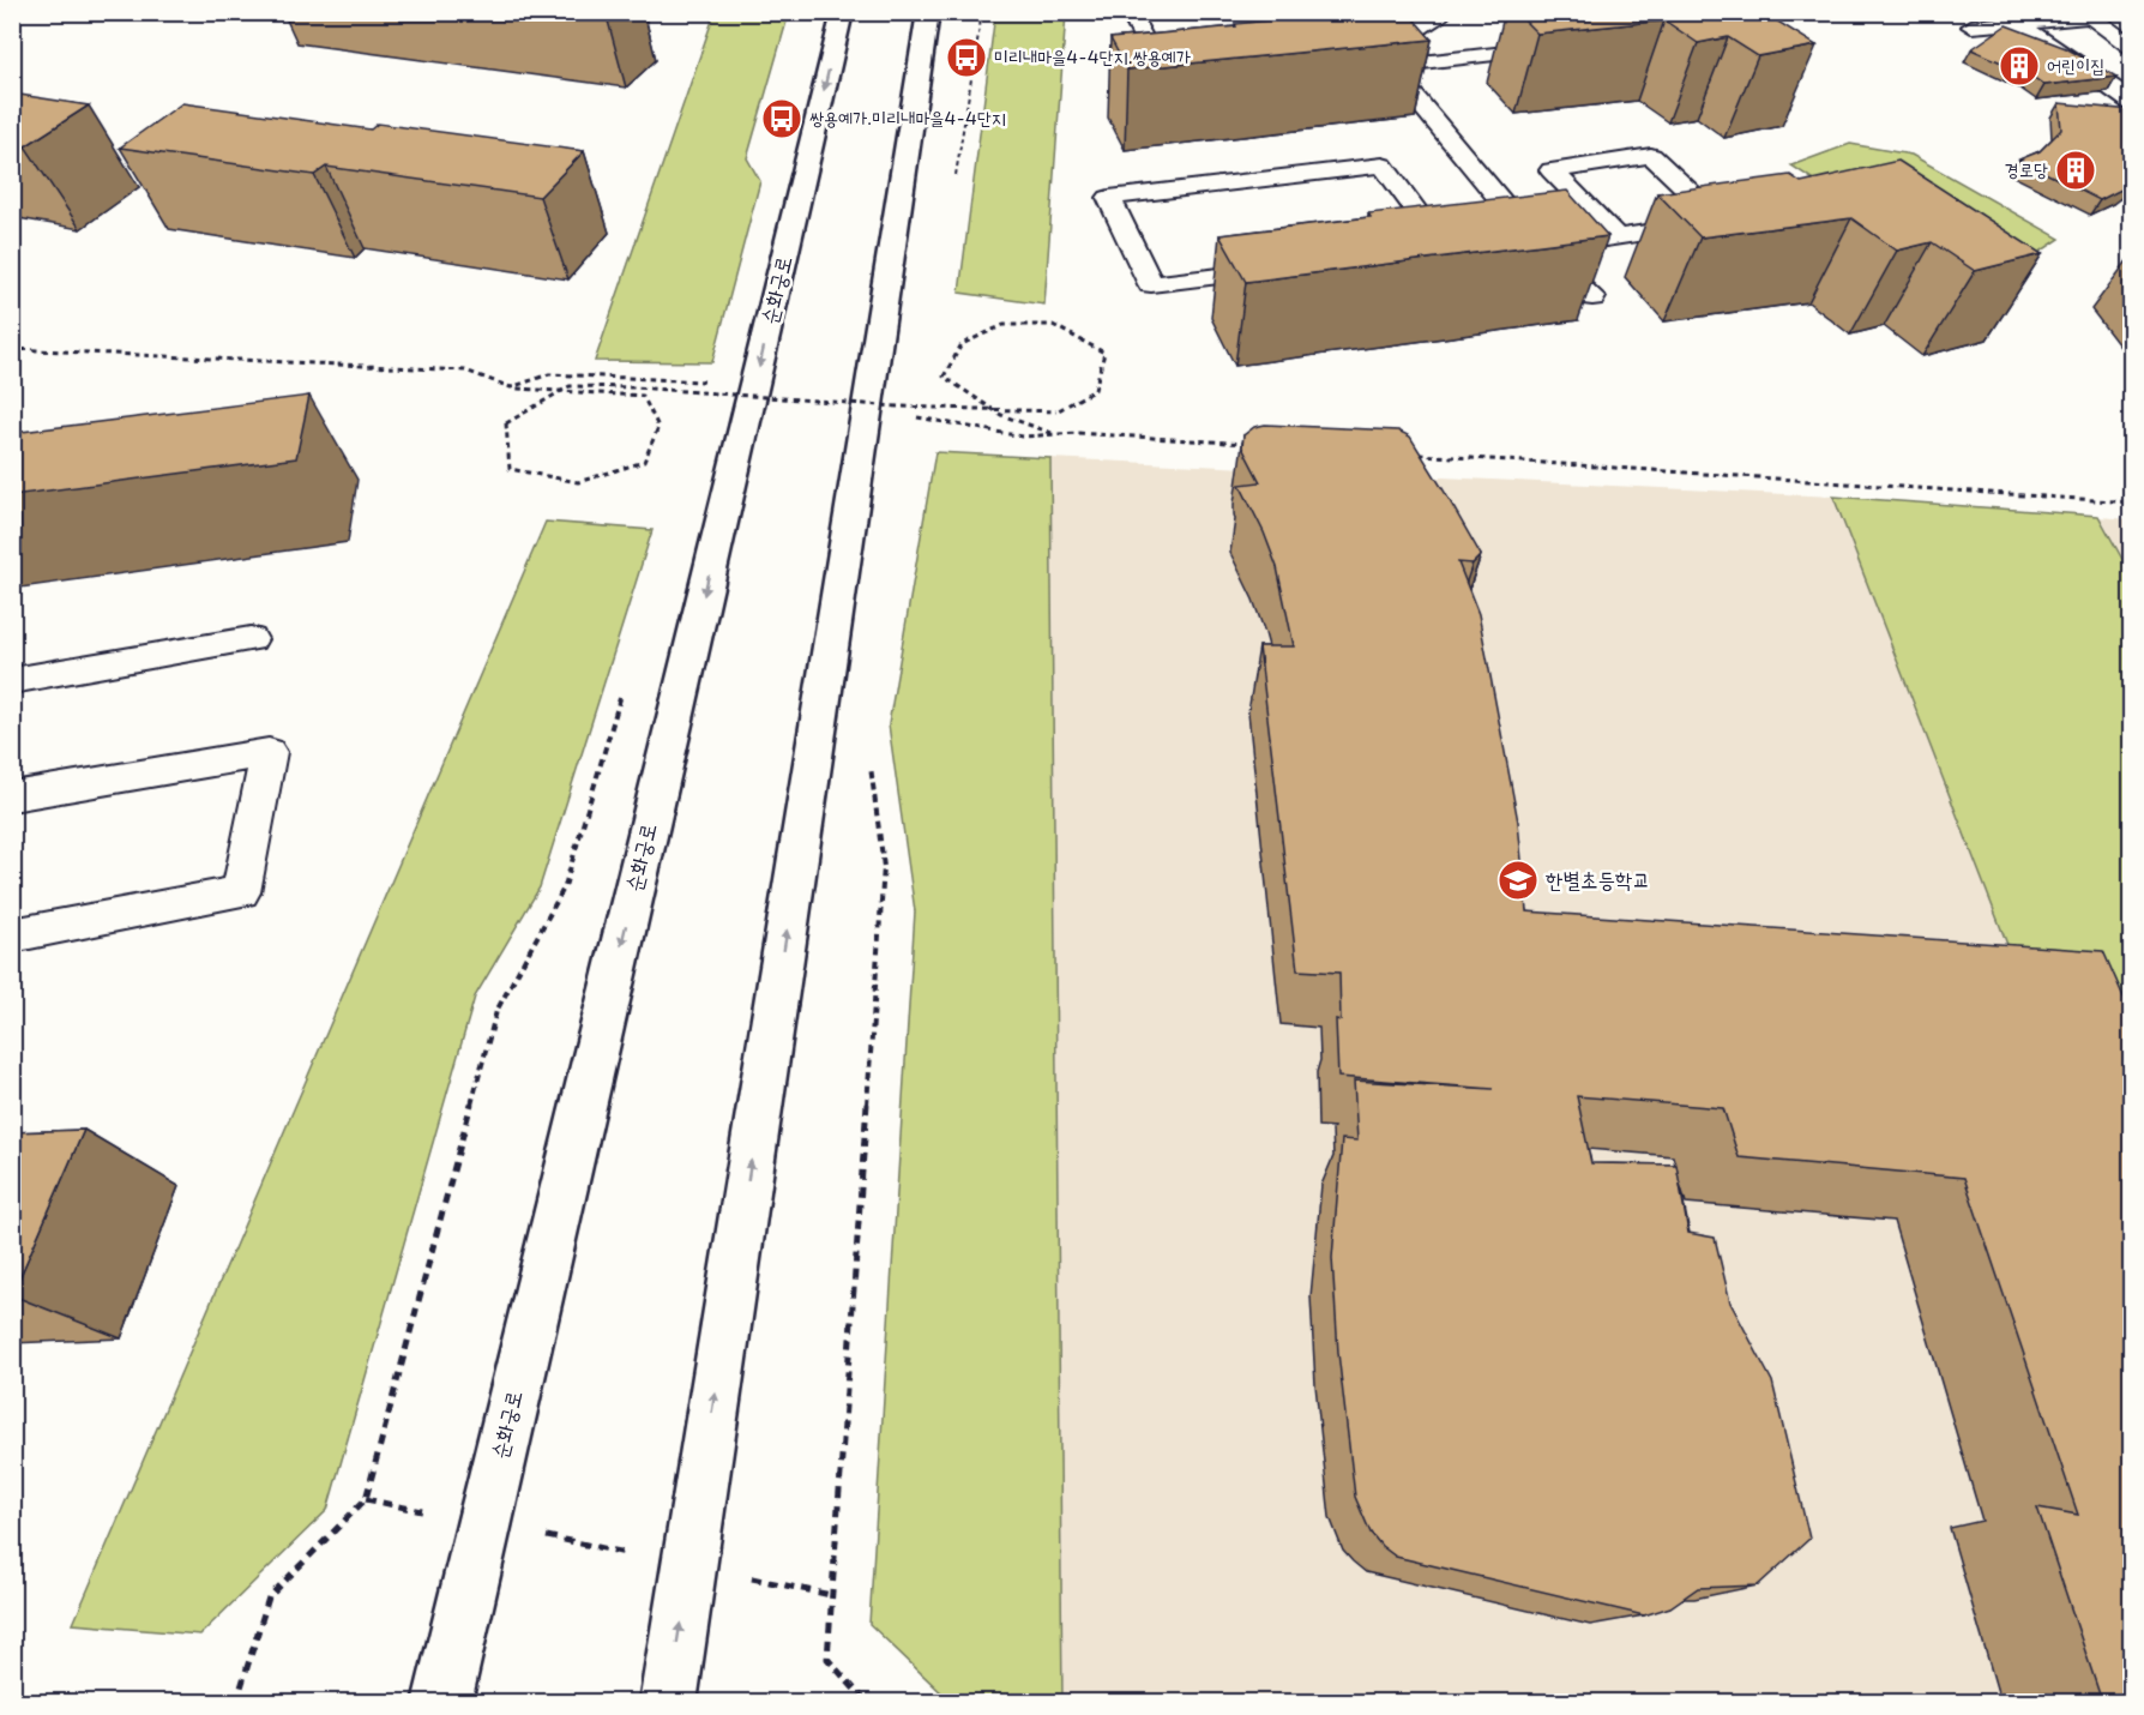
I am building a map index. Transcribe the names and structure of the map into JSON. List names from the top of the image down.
{
  "streets": {
    "street": ["순화궁로"]
  },
  "places": {
    "bus stop": ["미리내마을4-4단지.쌍용예가", "쌍용예가.미리내마을4-4단지"],
    "building": ["어린이집", "경로당"],
    "school or university": ["한별초등학교"]
  }
}
